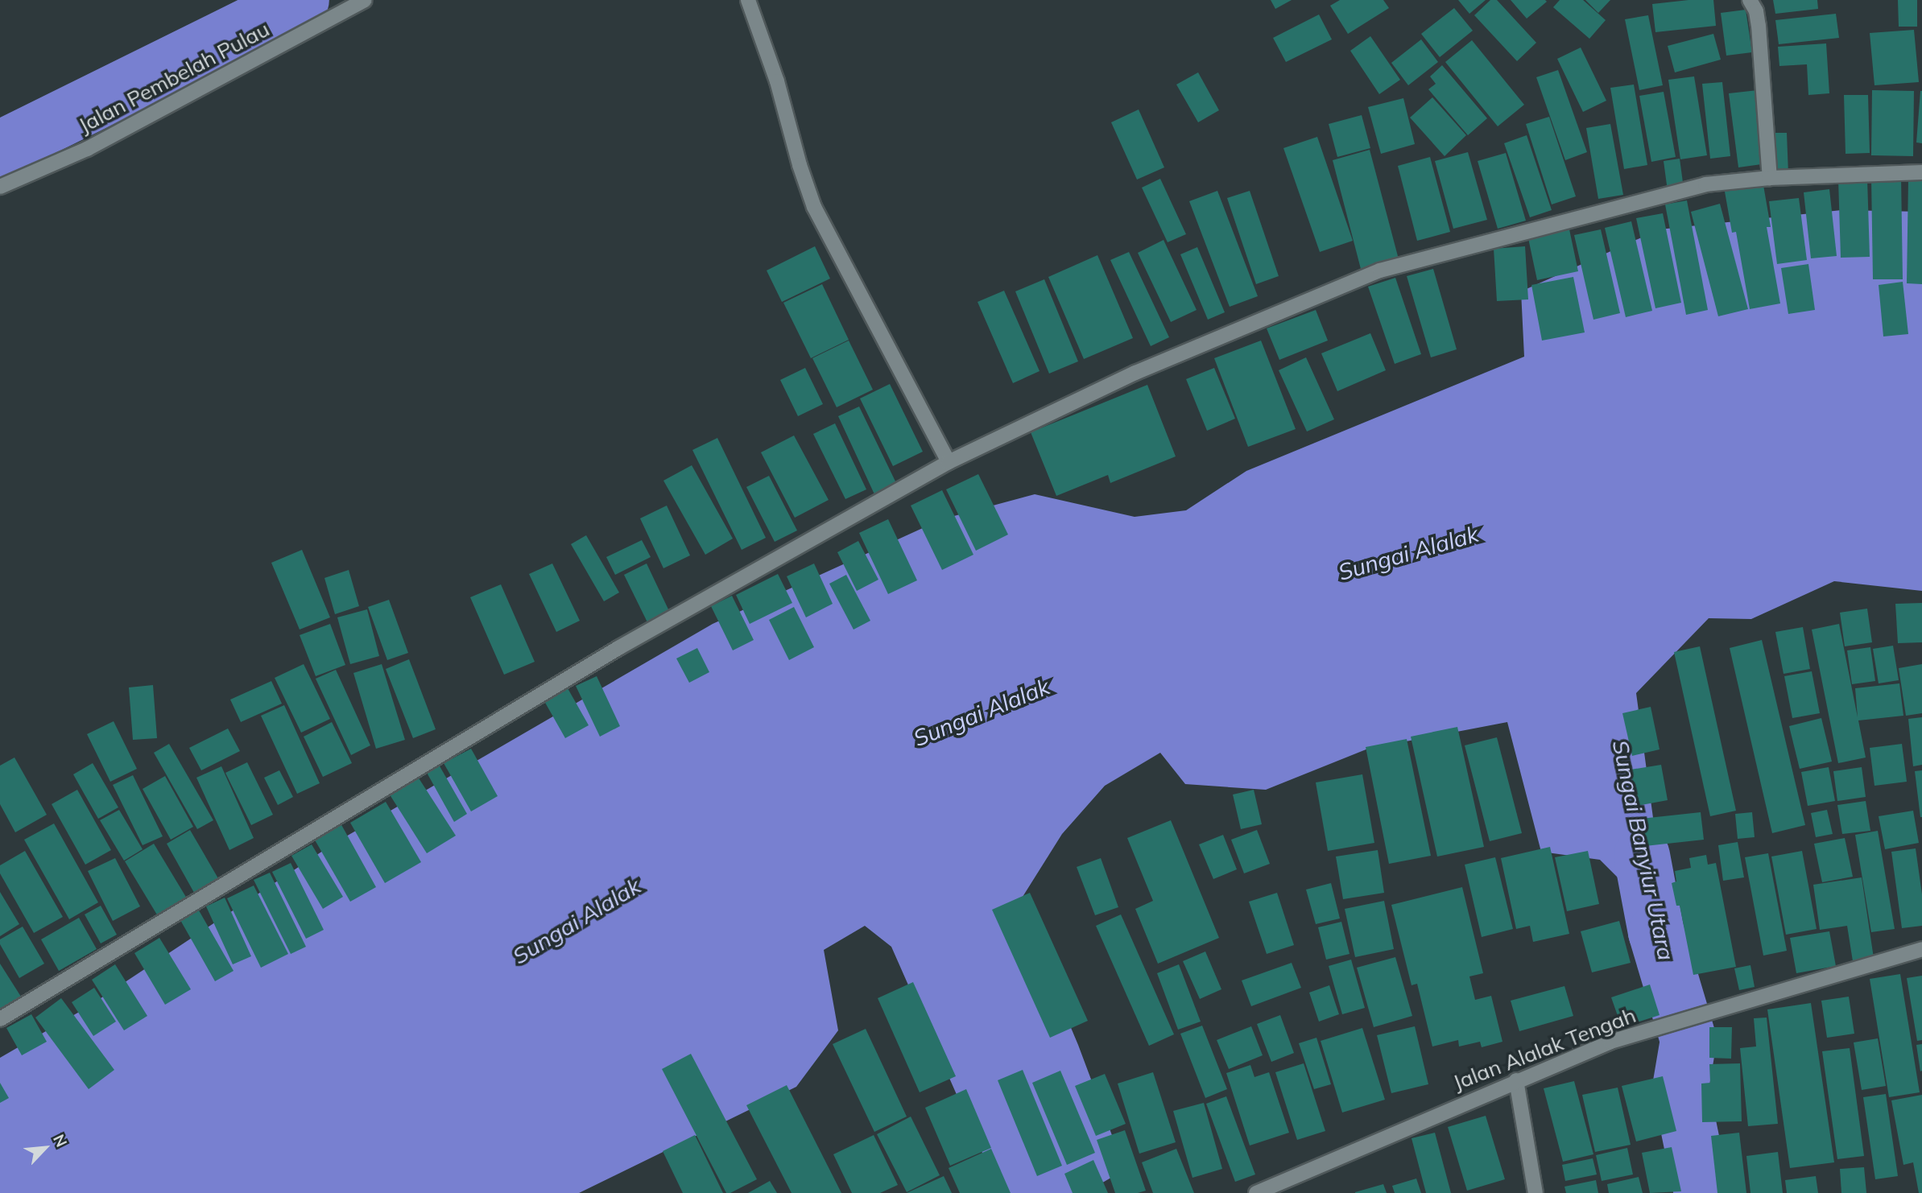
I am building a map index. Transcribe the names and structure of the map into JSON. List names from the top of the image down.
{
  "streets": {
    "street": ["Jalan Pembelah Pulau", "Jalan Alalak Tengah"]
  },
  "water": ["Sungai Alalak", "Sungai Banyiur Utara"],
  "north": "top right"
}
